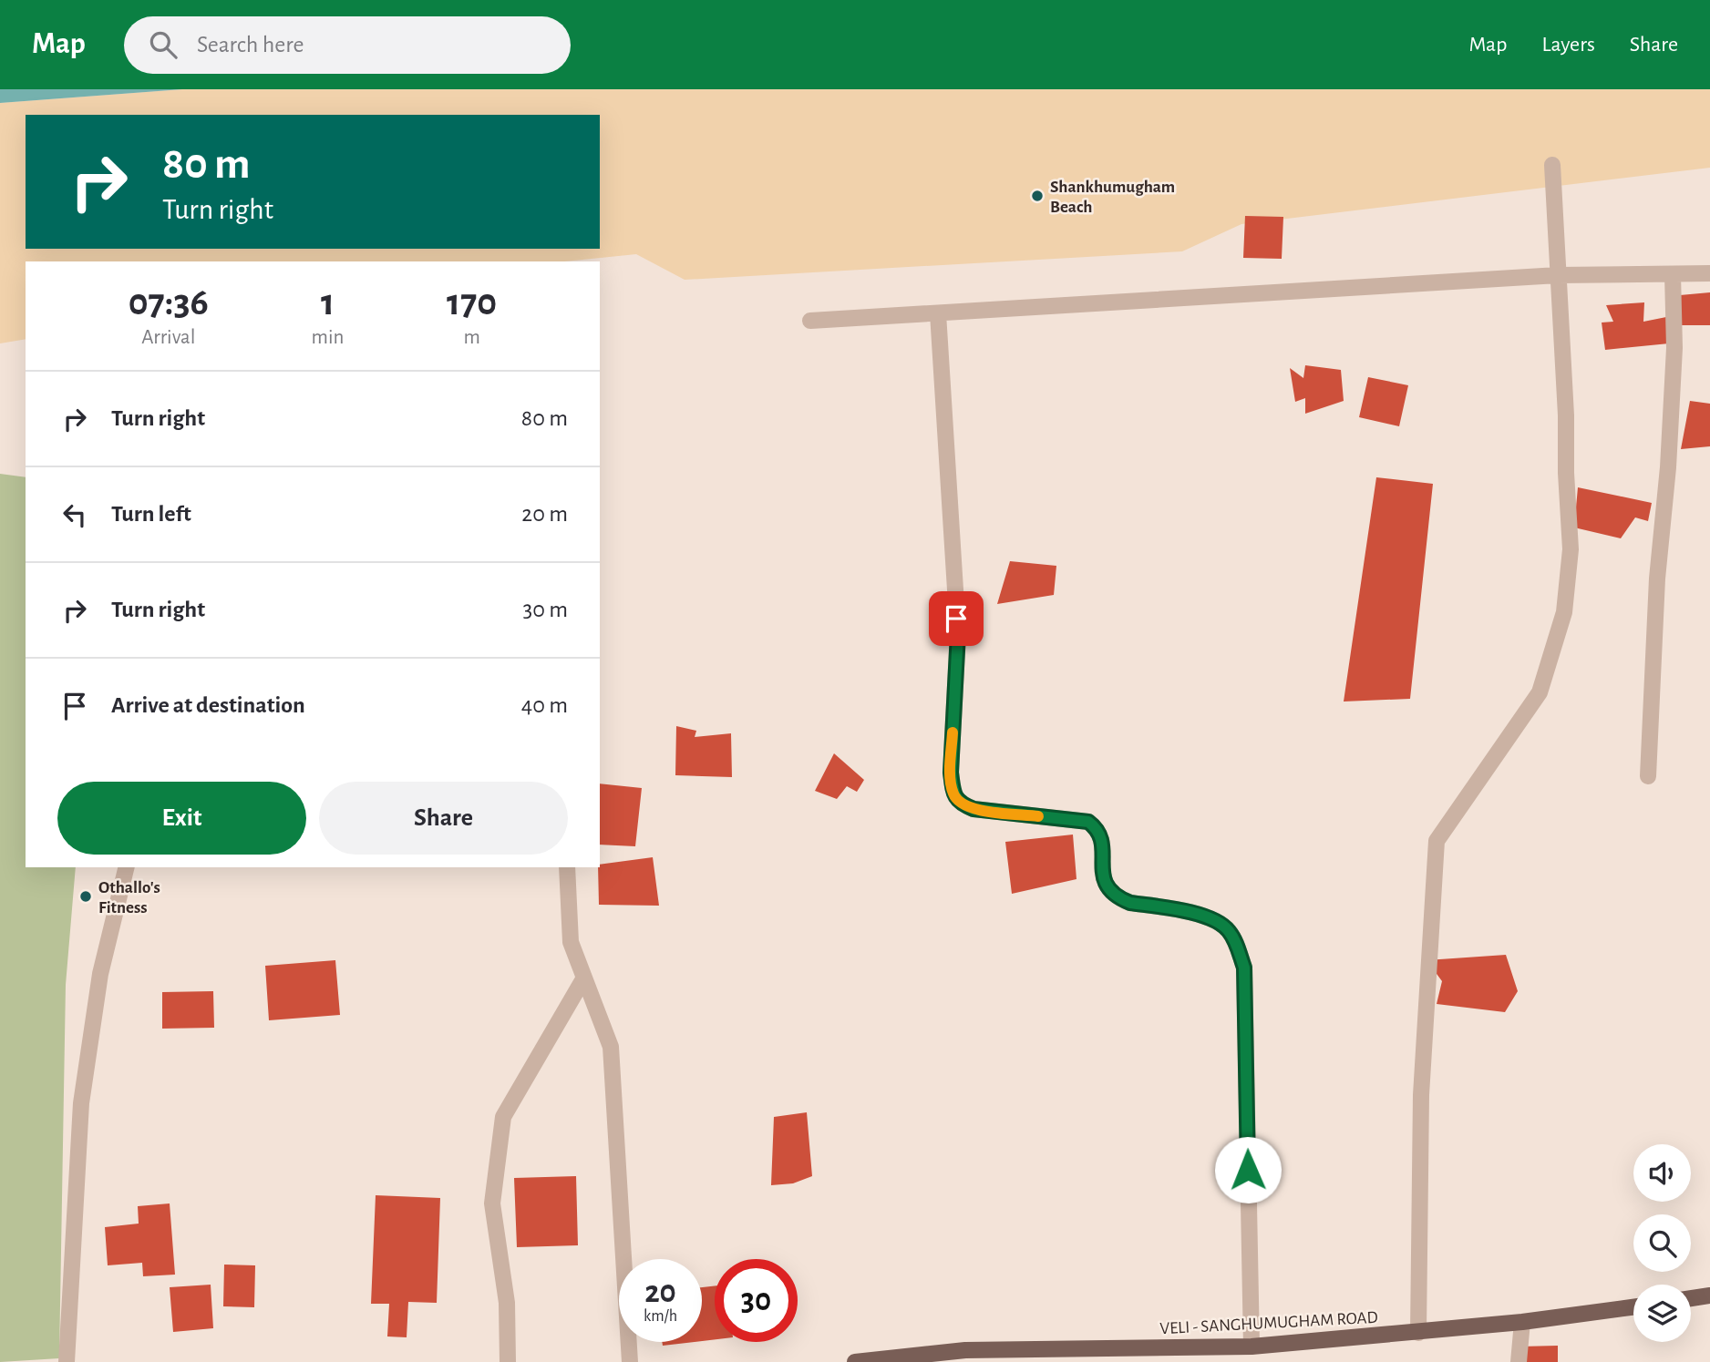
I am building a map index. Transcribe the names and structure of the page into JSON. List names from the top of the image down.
{
  "streets": {
    "main road": ["VELI - SANGHUMUGHAM ROAD"]
  },
  "places": ["Shankhumugham Beach", "Othallo's Fitness"],
  "page": {
    "header": "Map",
    "search": "Search here",
    "nav": ["Map", "Layers", "Share"],
    "turn": ["80 m", "Turn right"],
    "eta": [
      "07:36",
      "Arrival",
      "1",
      "min",
      "170",
      "m"
    ],
    "list": [
      {
        "name": "Turn right",
        "value": "80 m"
      },
      {
        "name": "Turn left",
        "value": "20 m"
      },
      {
        "name": "Turn right",
        "value": "30 m"
      },
      {
        "name": "Arrive at destination",
        "value": "40 m"
      }
    ],
    "buttons": ["Exit", "Share"],
    "speed": "20 km/h",
    "limit": "30"
  }
}
